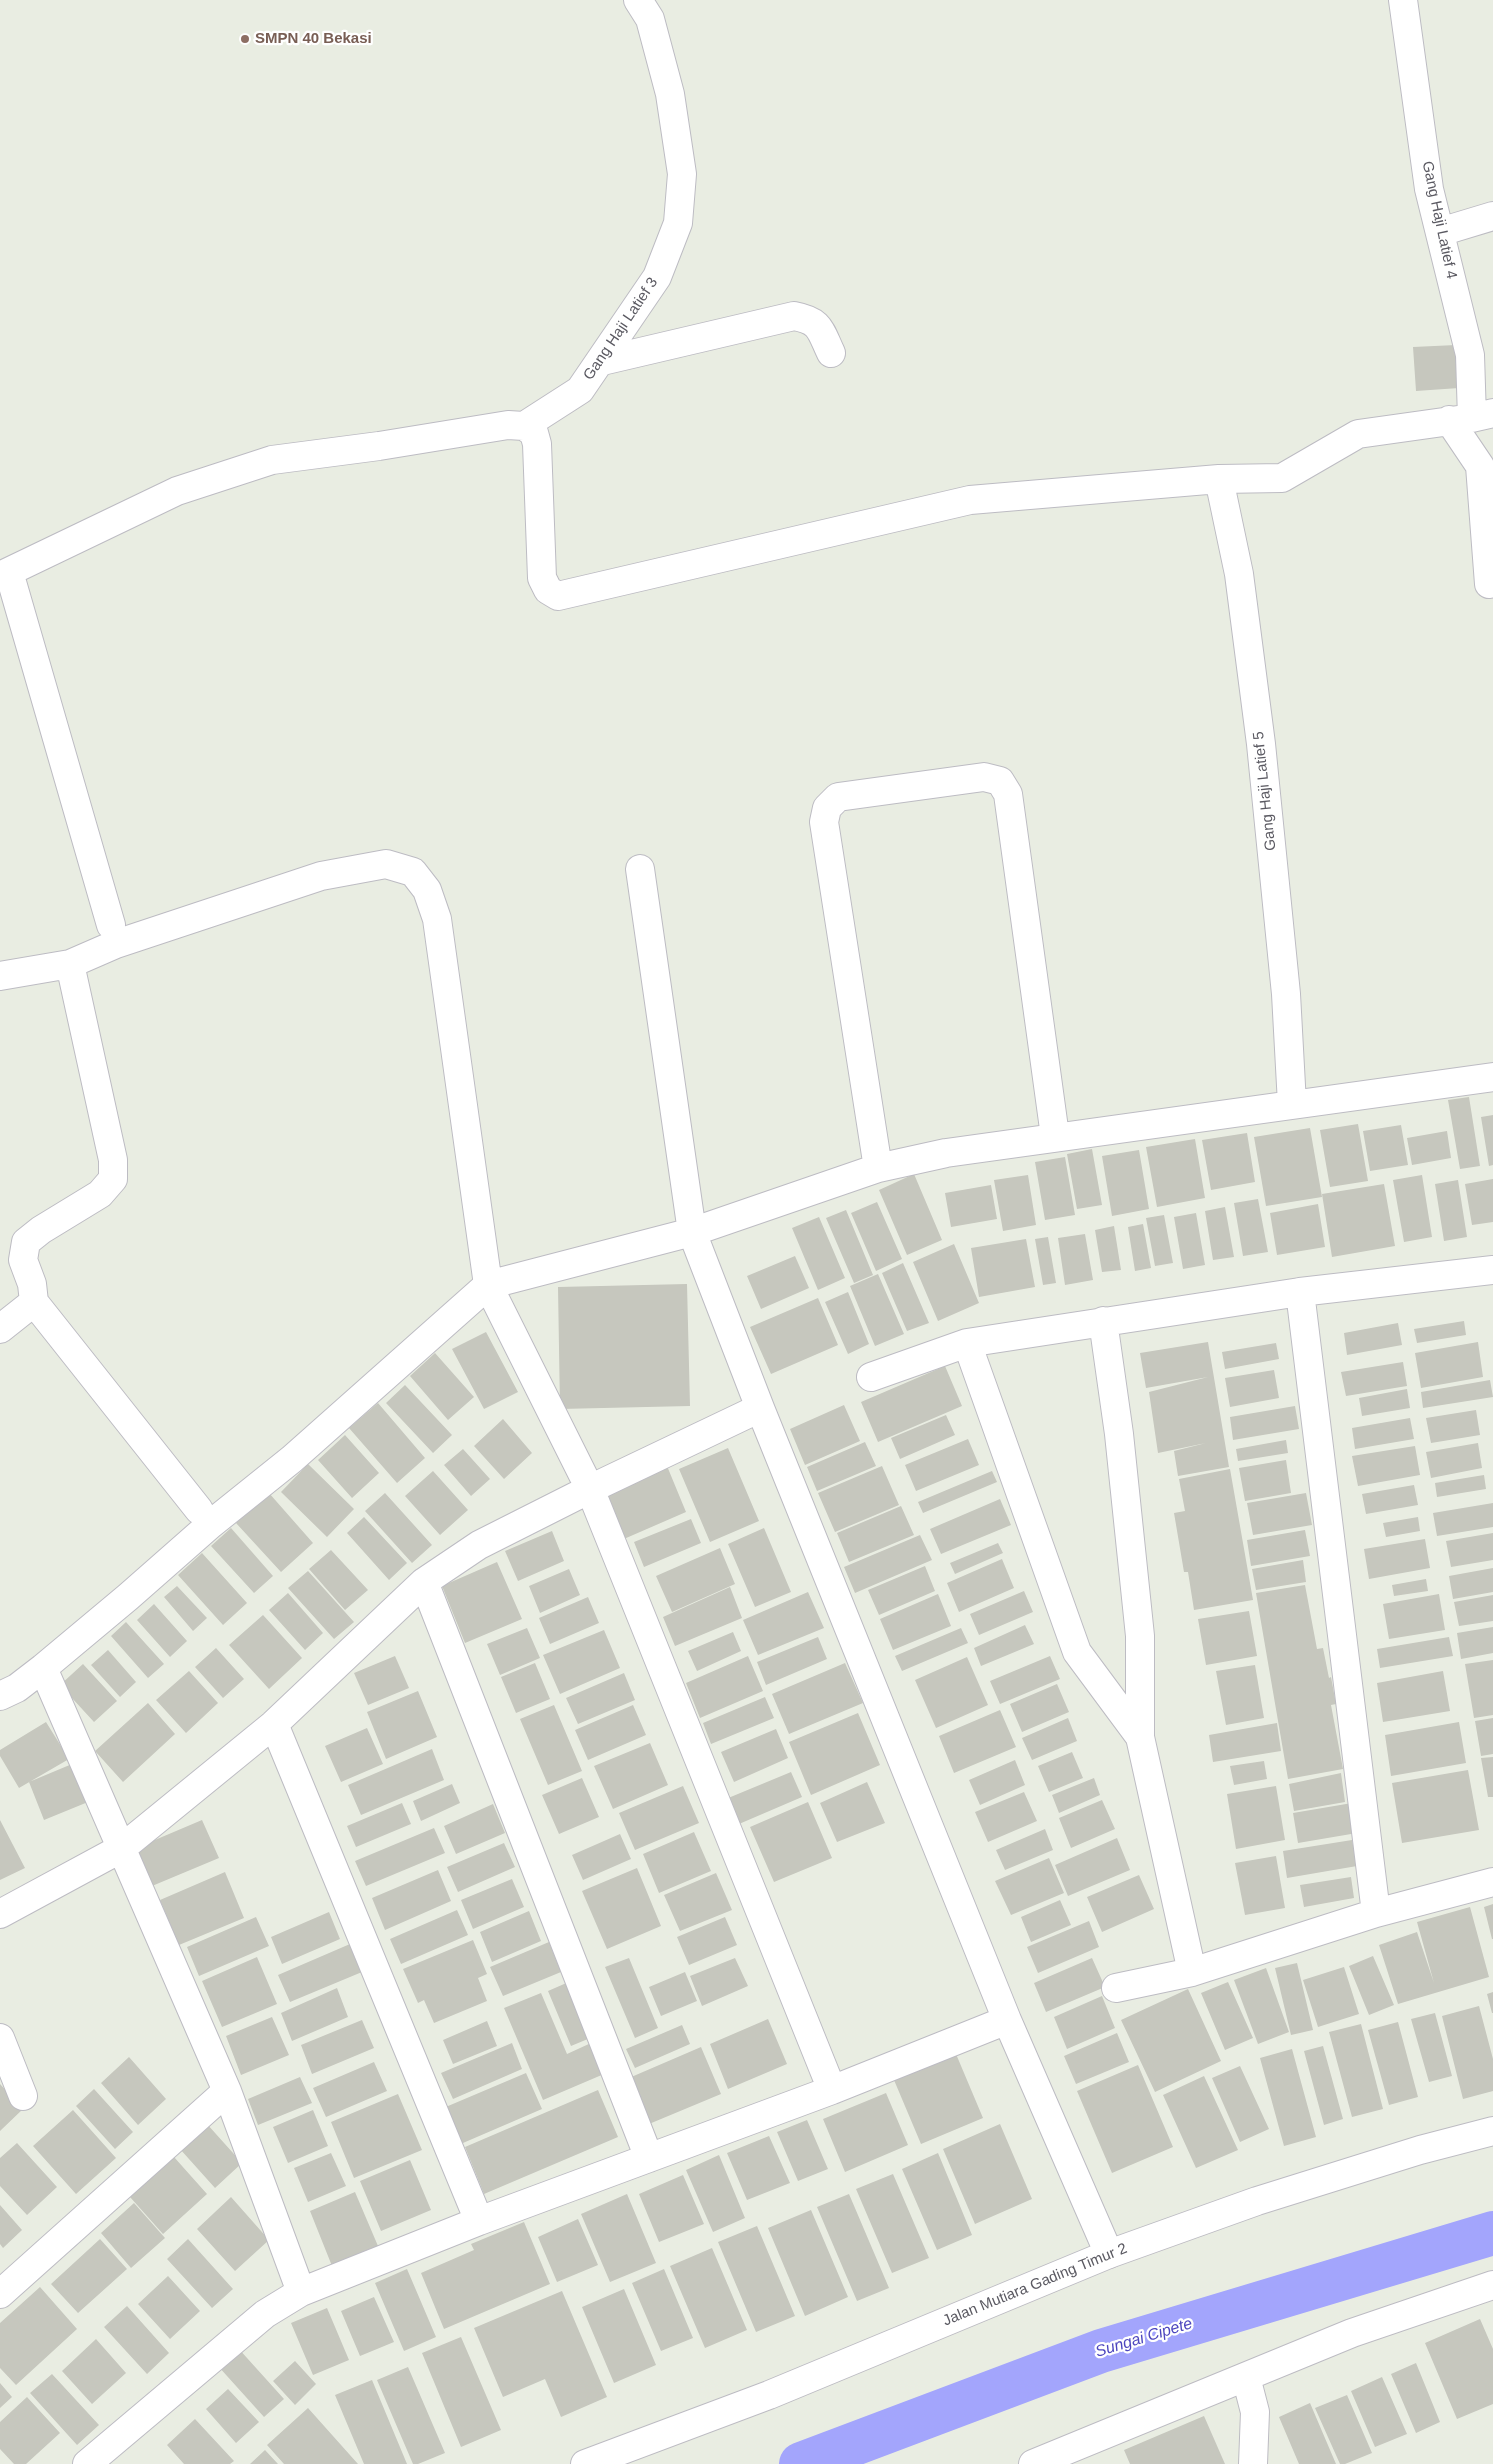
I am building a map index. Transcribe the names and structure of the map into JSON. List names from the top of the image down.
{
  "streets": {
    "street": [
      "Gang Haji Latief 4",
      "Gang Haji Latief 3",
      "Gang Haji Latief 5",
      "Jalan Mutiara Gading Timur 2"
    ]
  },
  "water": ["Sungai Cipete"],
  "places": ["SMPN 40 Bekasi"]
}
